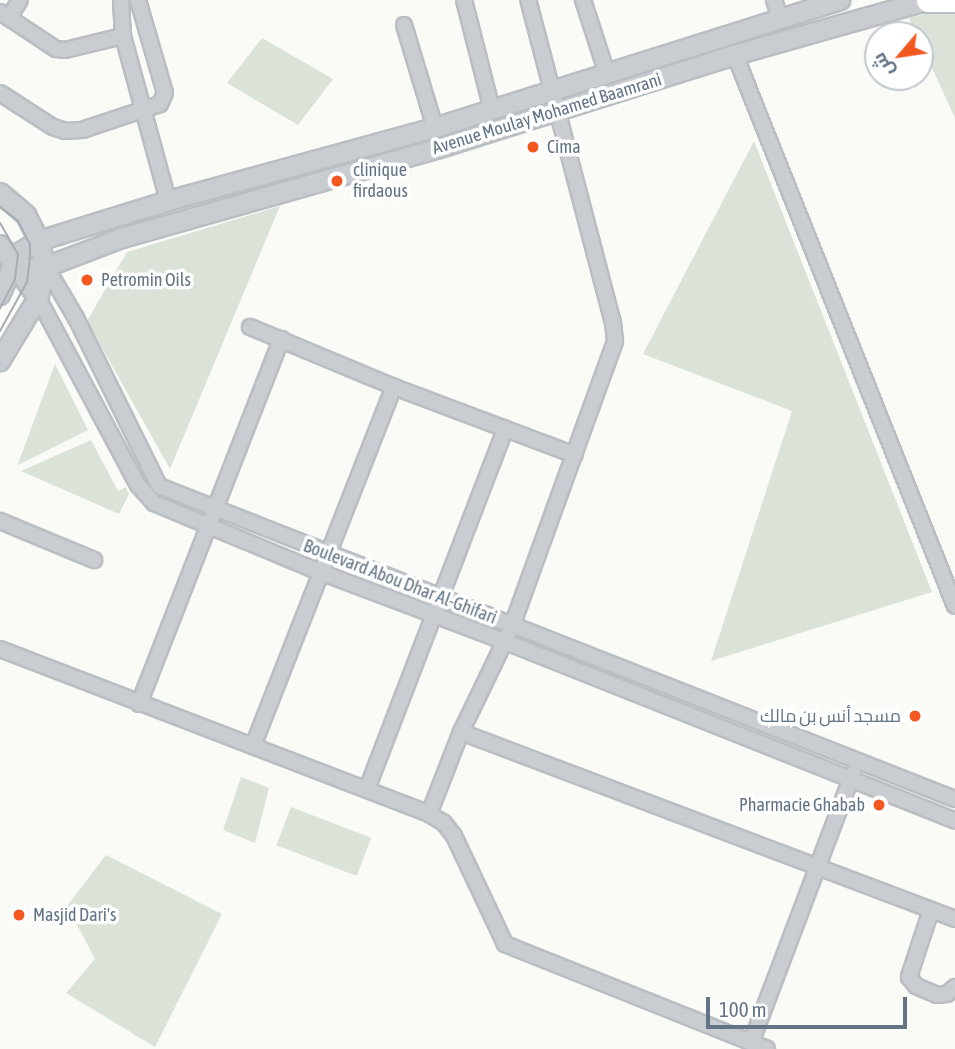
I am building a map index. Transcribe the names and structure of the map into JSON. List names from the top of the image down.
{
  "streets": {
    "street": ["Avenue Moulay Mohamed Baamrani", "Boulevard Abou Dhar Al-Ghifari"]
  },
  "crossings": [
    ["Avenue Moulay Mohamed Baamrani", "Boulevard Abou Dhar Al-Ghifari"]
  ],
  "places": [
    "Cima",
    "clinique firdaous",
    "Petromin Oils",
    "مسجد أنس بن مالك",
    "Pharmacie Ghabab",
    "Masjid Dari's"
  ],
  "scale_bar": "100 m",
  "north": "bottom left"
}
